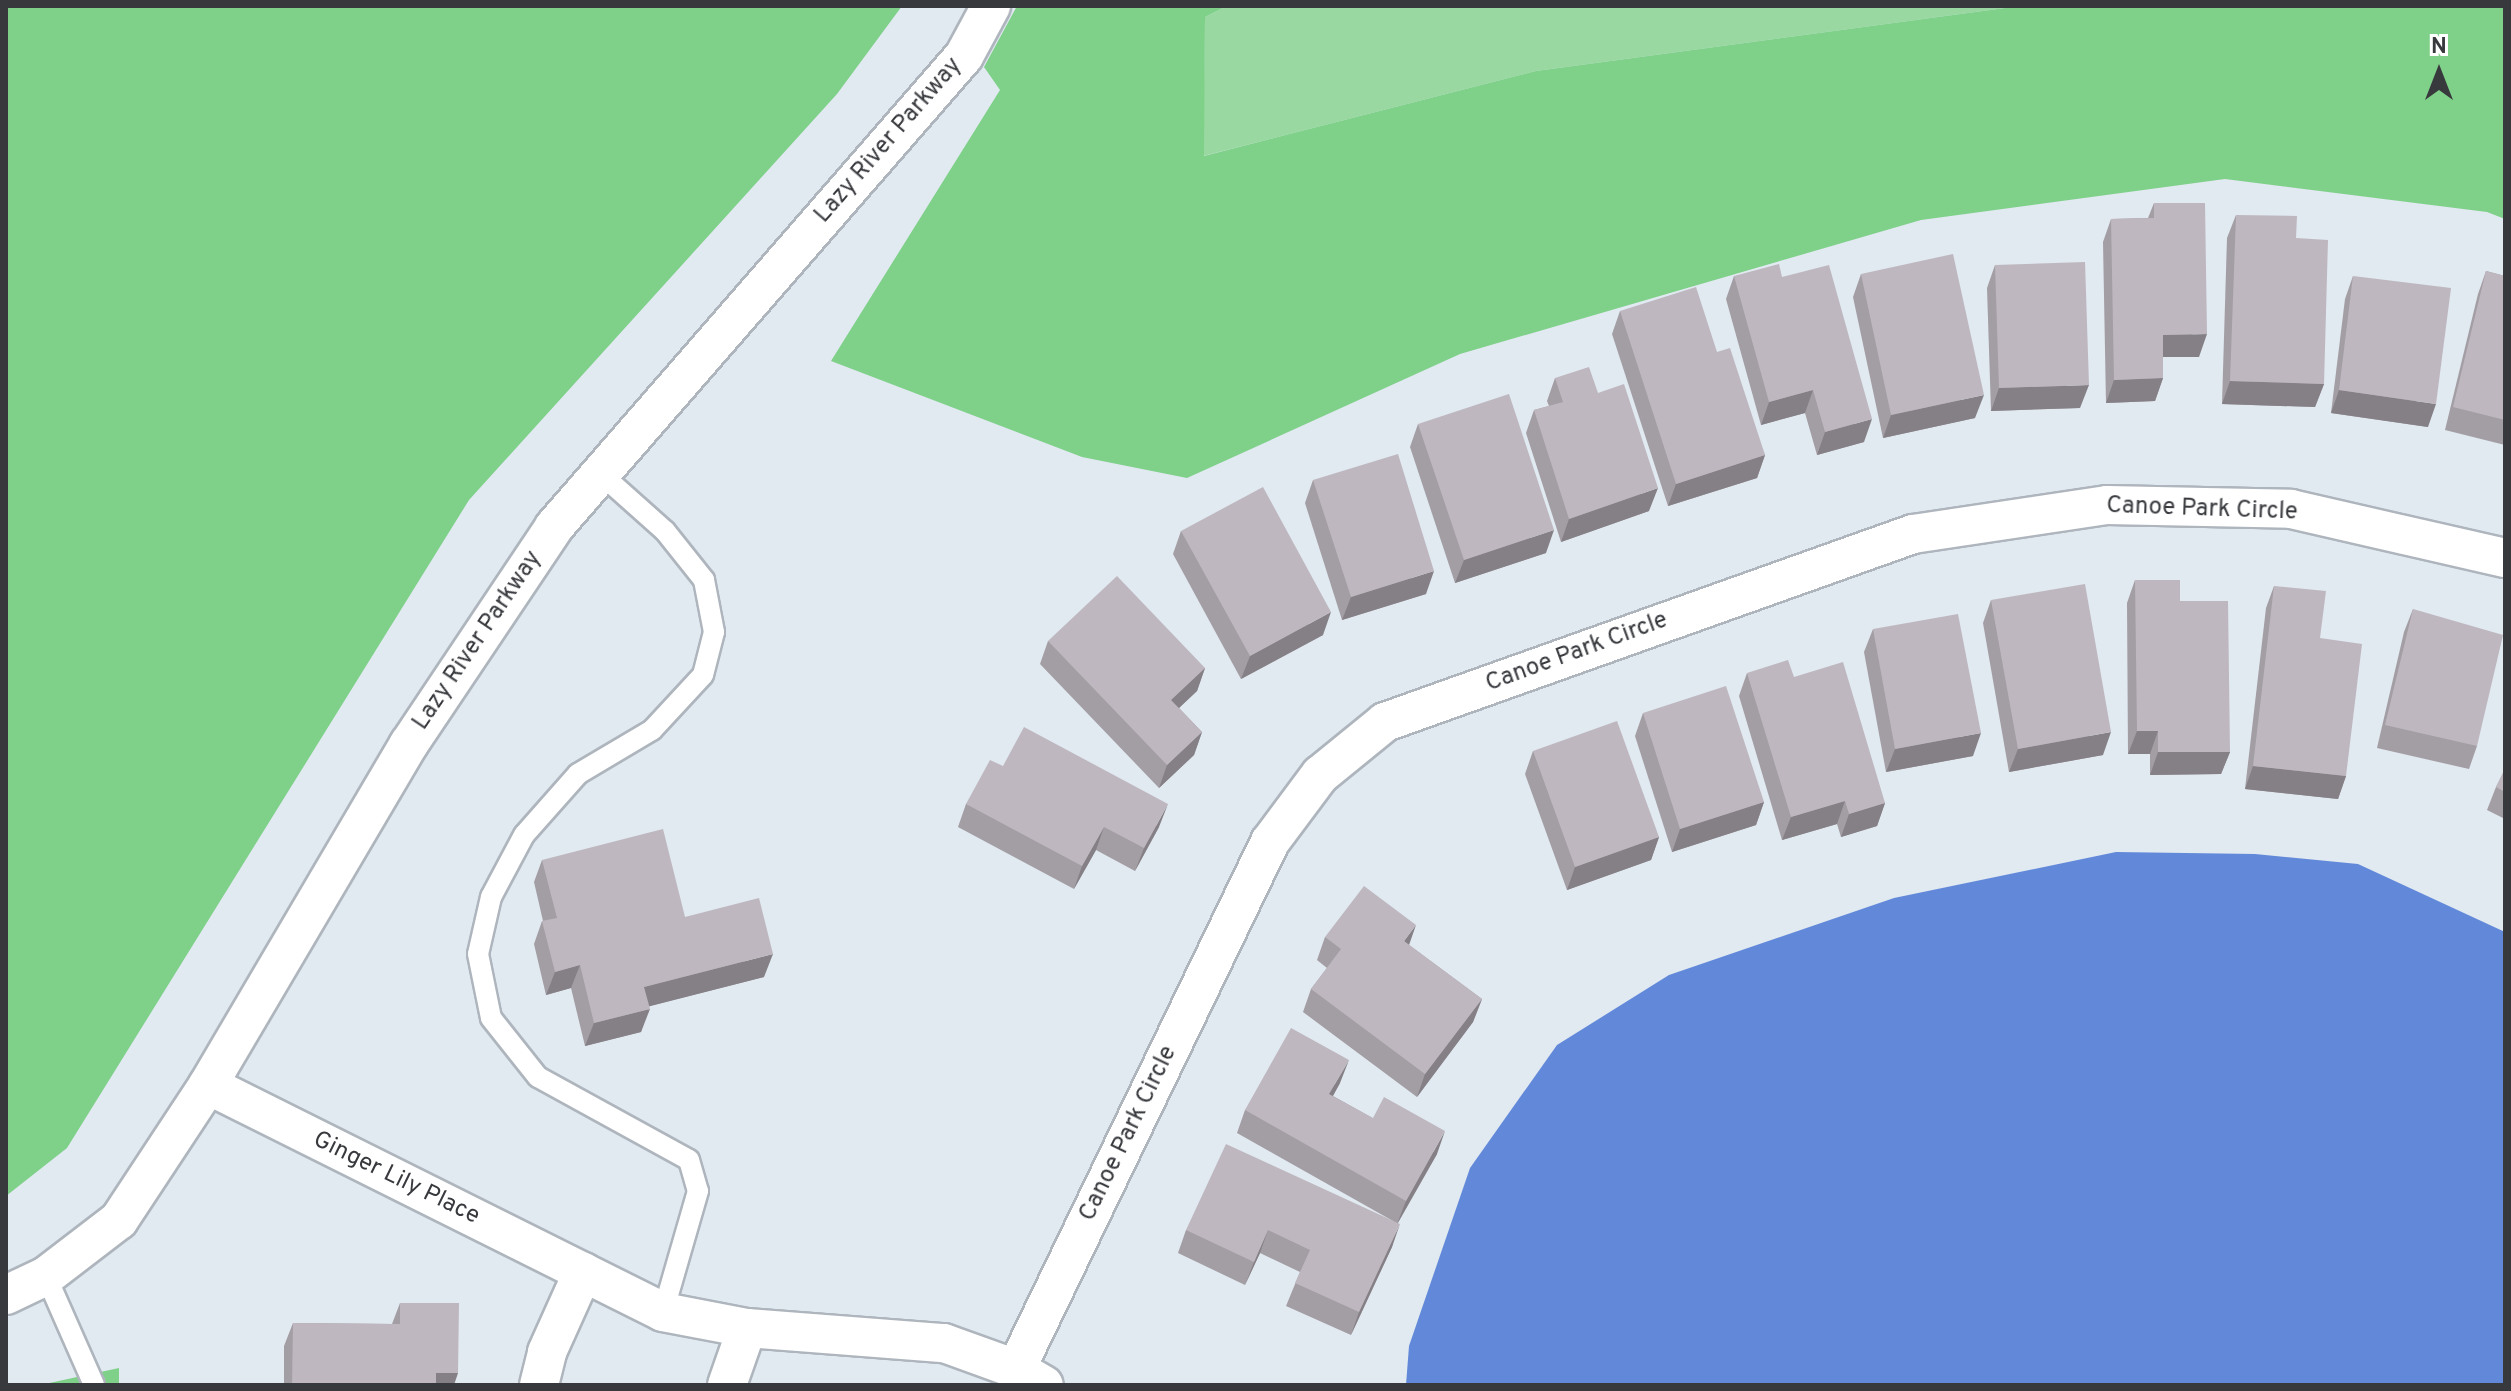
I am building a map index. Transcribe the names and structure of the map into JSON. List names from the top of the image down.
{
  "streets": {
    "street": ["Lazy River Parkway", "Canoe Park Circle", "Ginger Lily Place"]
  },
  "crossings": [
    ["Lazy River Parkway", "Ginger Lily Place"],
    ["Canoe Park Circle", "Ginger Lily Place"]
  ],
  "north": "top"
}
